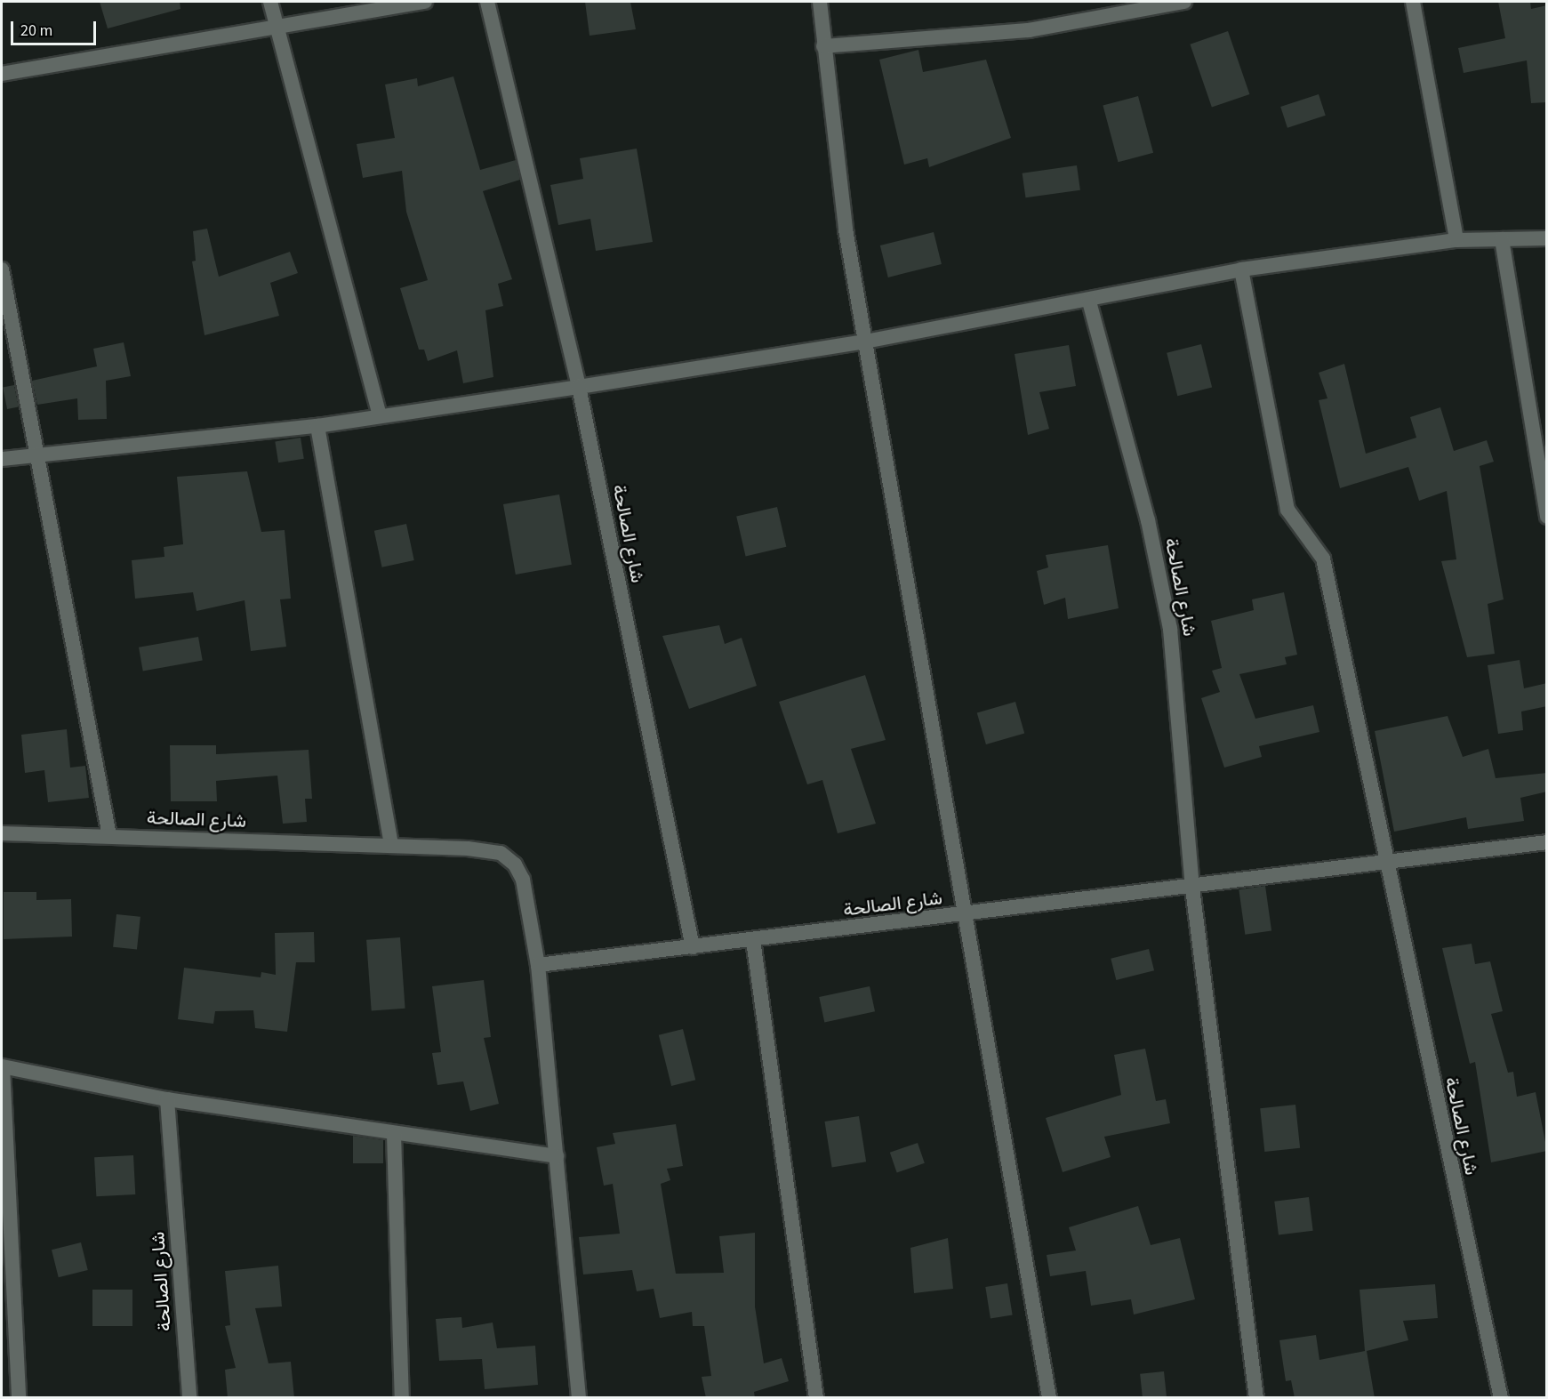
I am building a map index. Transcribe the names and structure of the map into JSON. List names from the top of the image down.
{
  "streets": {
    "street": ["شارع الصالحة"]
  },
  "scale_bar": "20 m"
}
